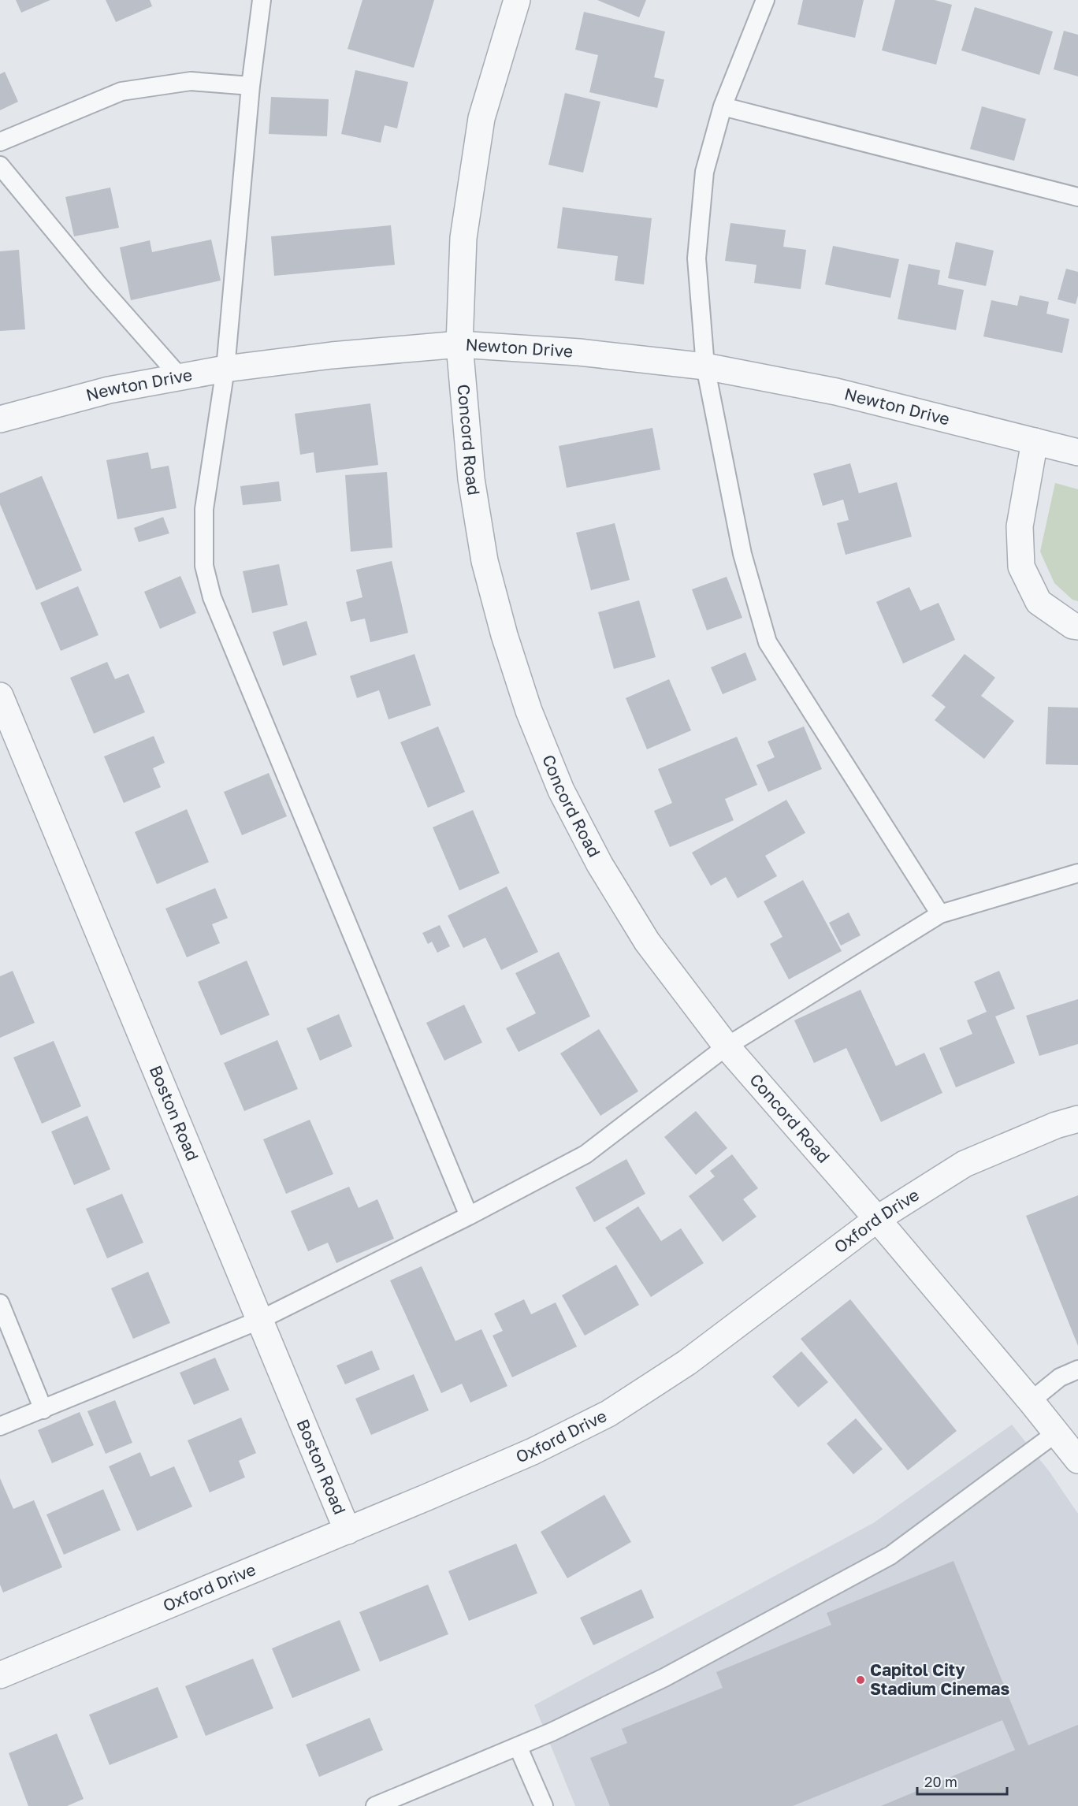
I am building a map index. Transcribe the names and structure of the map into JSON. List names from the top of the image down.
{
  "streets": {
    "street": [
      "Newton Drive",
      "Concord Road",
      "Boston Road",
      "Oxford Drive"
    ]
  },
  "crossings": [
    ["Newton Drive", "Concord Road"],
    ["Concord Road", "Oxford Drive"],
    ["Boston Road", "Oxford Drive"]
  ],
  "places": ["Capitol City Stadium Cinemas"],
  "scale_bar": "20 m"
}
